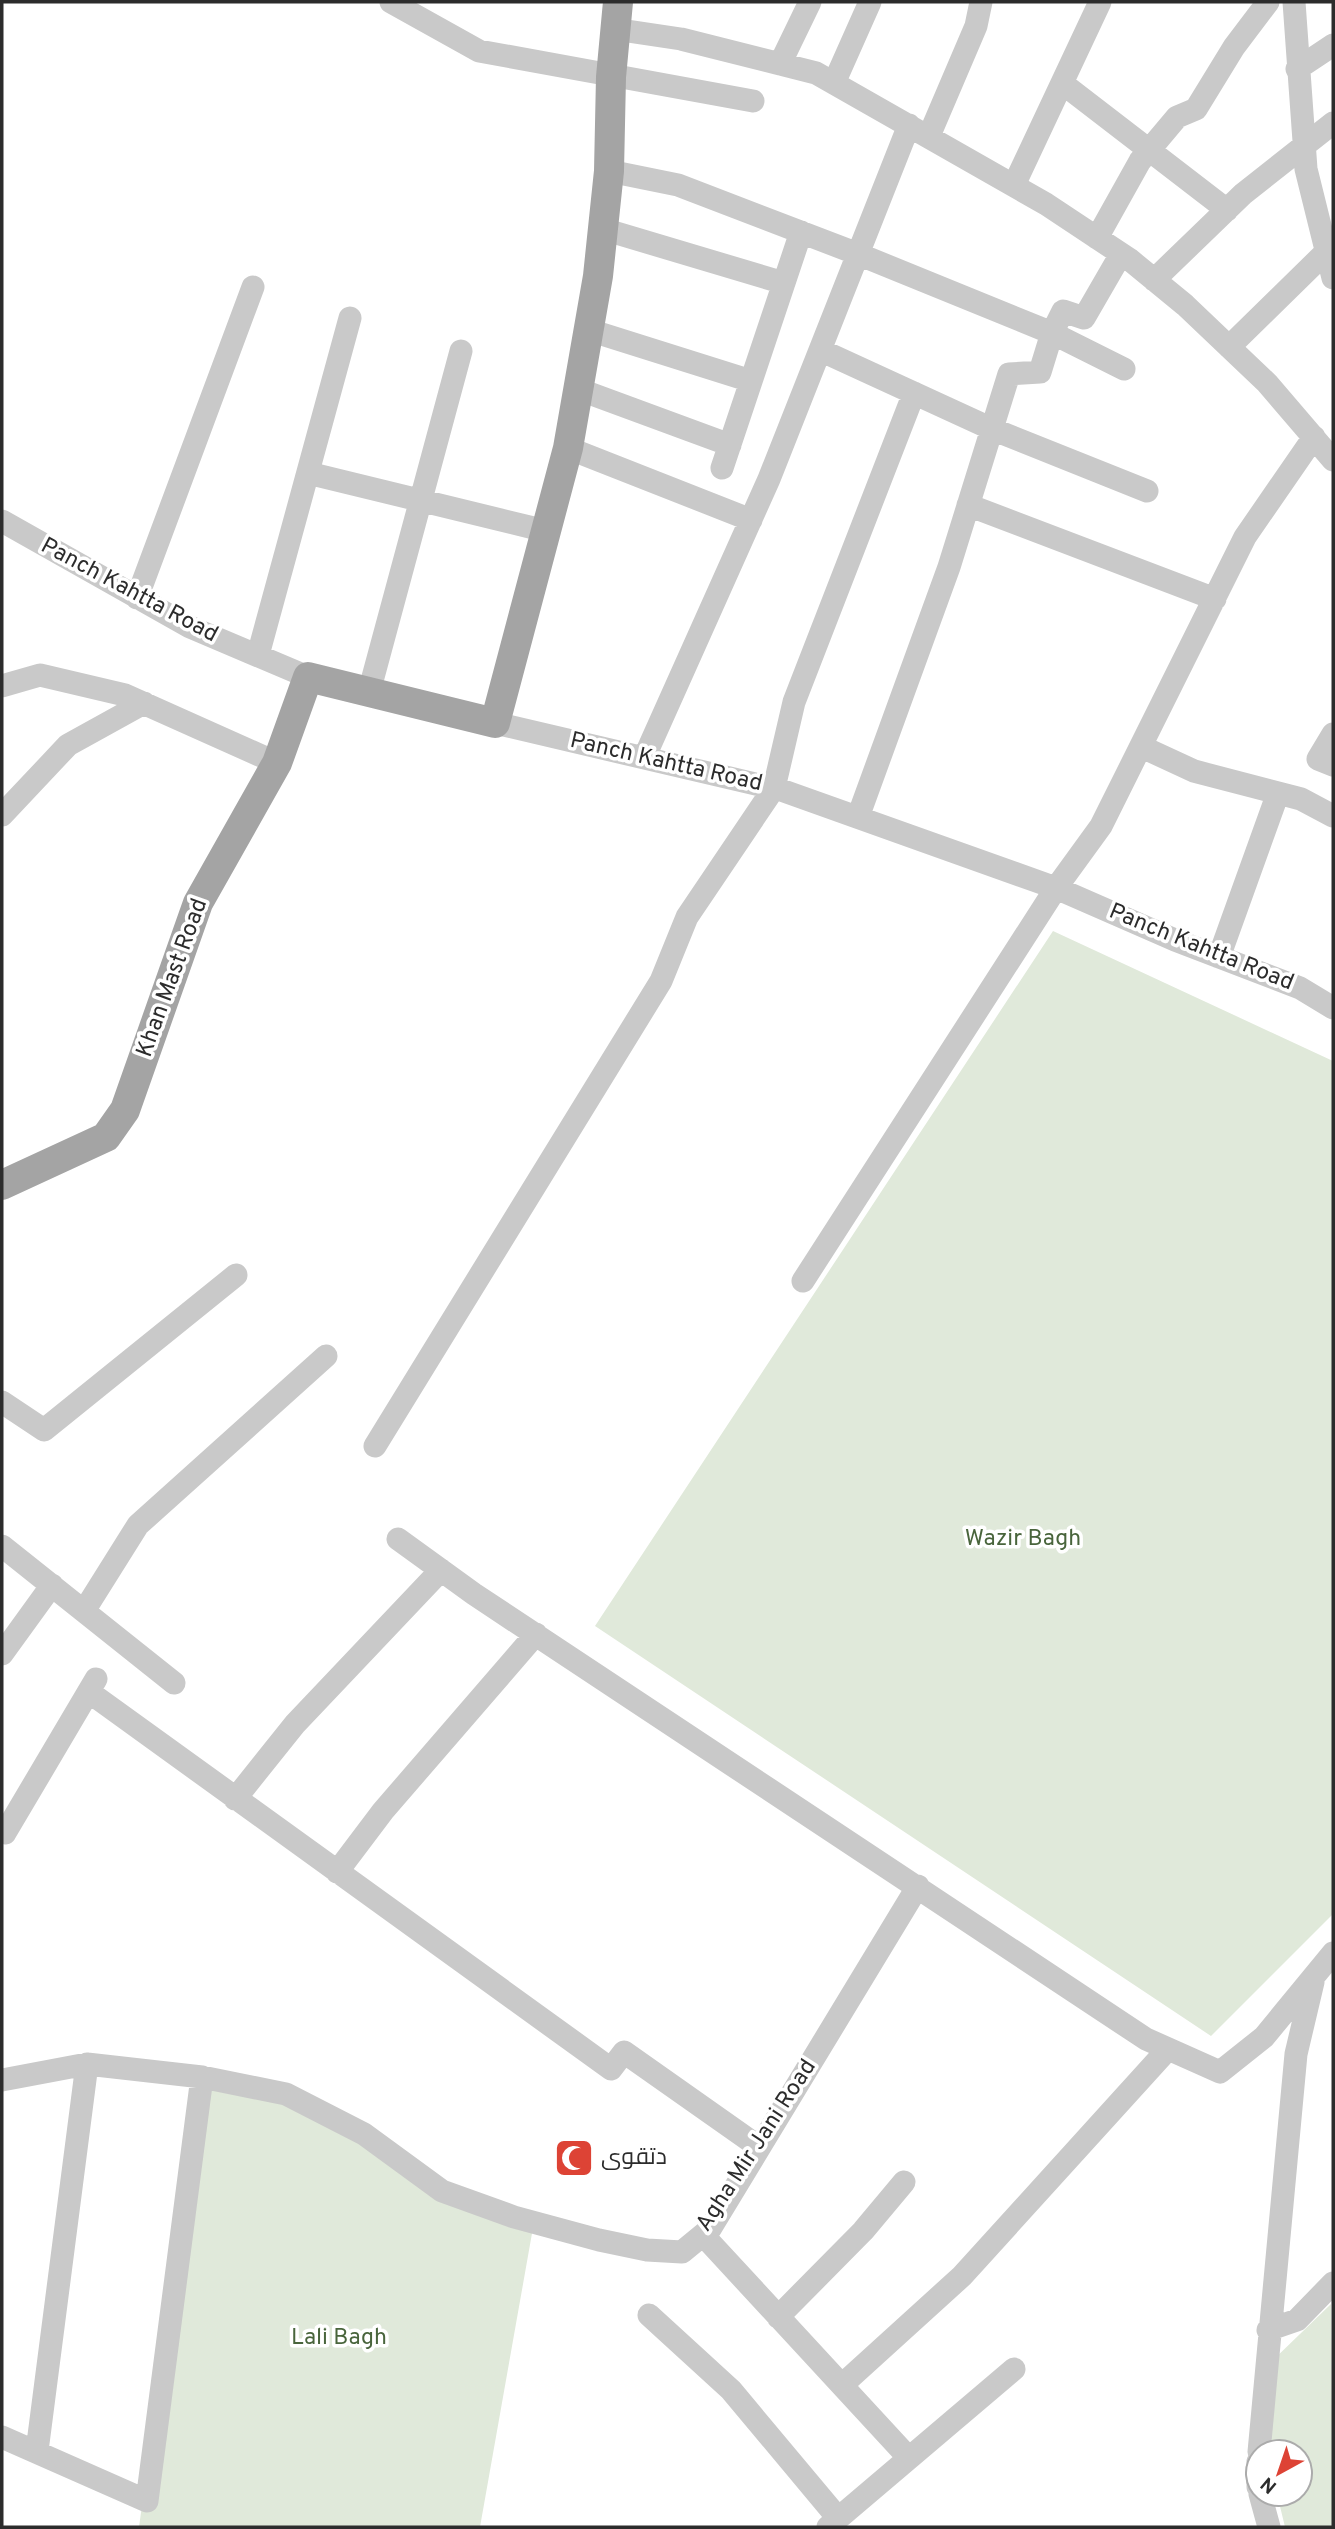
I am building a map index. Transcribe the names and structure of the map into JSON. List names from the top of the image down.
{
  "streets": {
    "main road": ["Panch Kahtta Road", "Khan Mast Road"],
    "street": ["Agha Mir Jani Road"]
  },
  "crossings": [
    ["Panch Kahtta Road", "Khan Mast Road"]
  ],
  "parks": ["Wazir Bagh", "Lali Bagh"],
  "places": {
    "mosque": ["دتقوى"]
  },
  "north": "bottom left"
}
